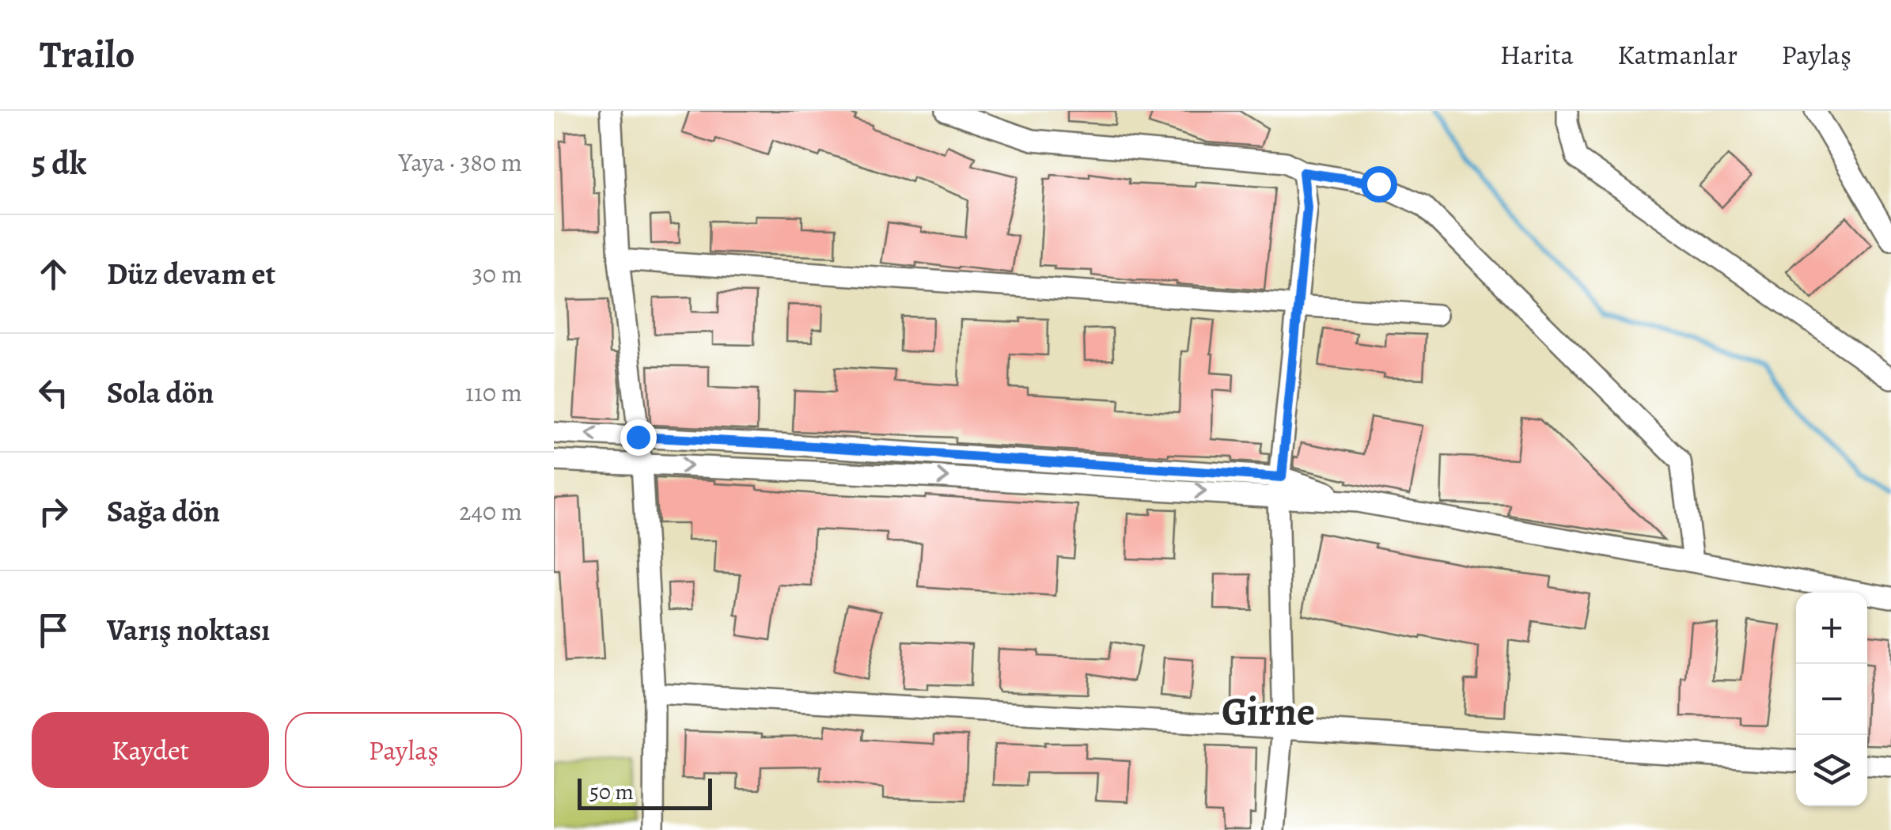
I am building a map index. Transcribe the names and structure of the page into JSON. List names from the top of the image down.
{
  "districts": ["Girne"],
  "scale_bar": "50 m",
  "page": {
    "header": "Trailo",
    "nav": ["Harita", "Katmanlar", "Paylaş"],
    "heading": ["5 dk", "Yaya · 380 m"],
    "list": [
      ["Düz devam et", "30 m"],
      ["Sola dön", "110 m"],
      ["Sağa dön", "240 m"],
      "Varış noktası"
    ],
    "map_buttons": ["+", "−"],
    "buttons": ["Kaydet", "Paylaş"],
    "scale": "50 m"
  }
}
